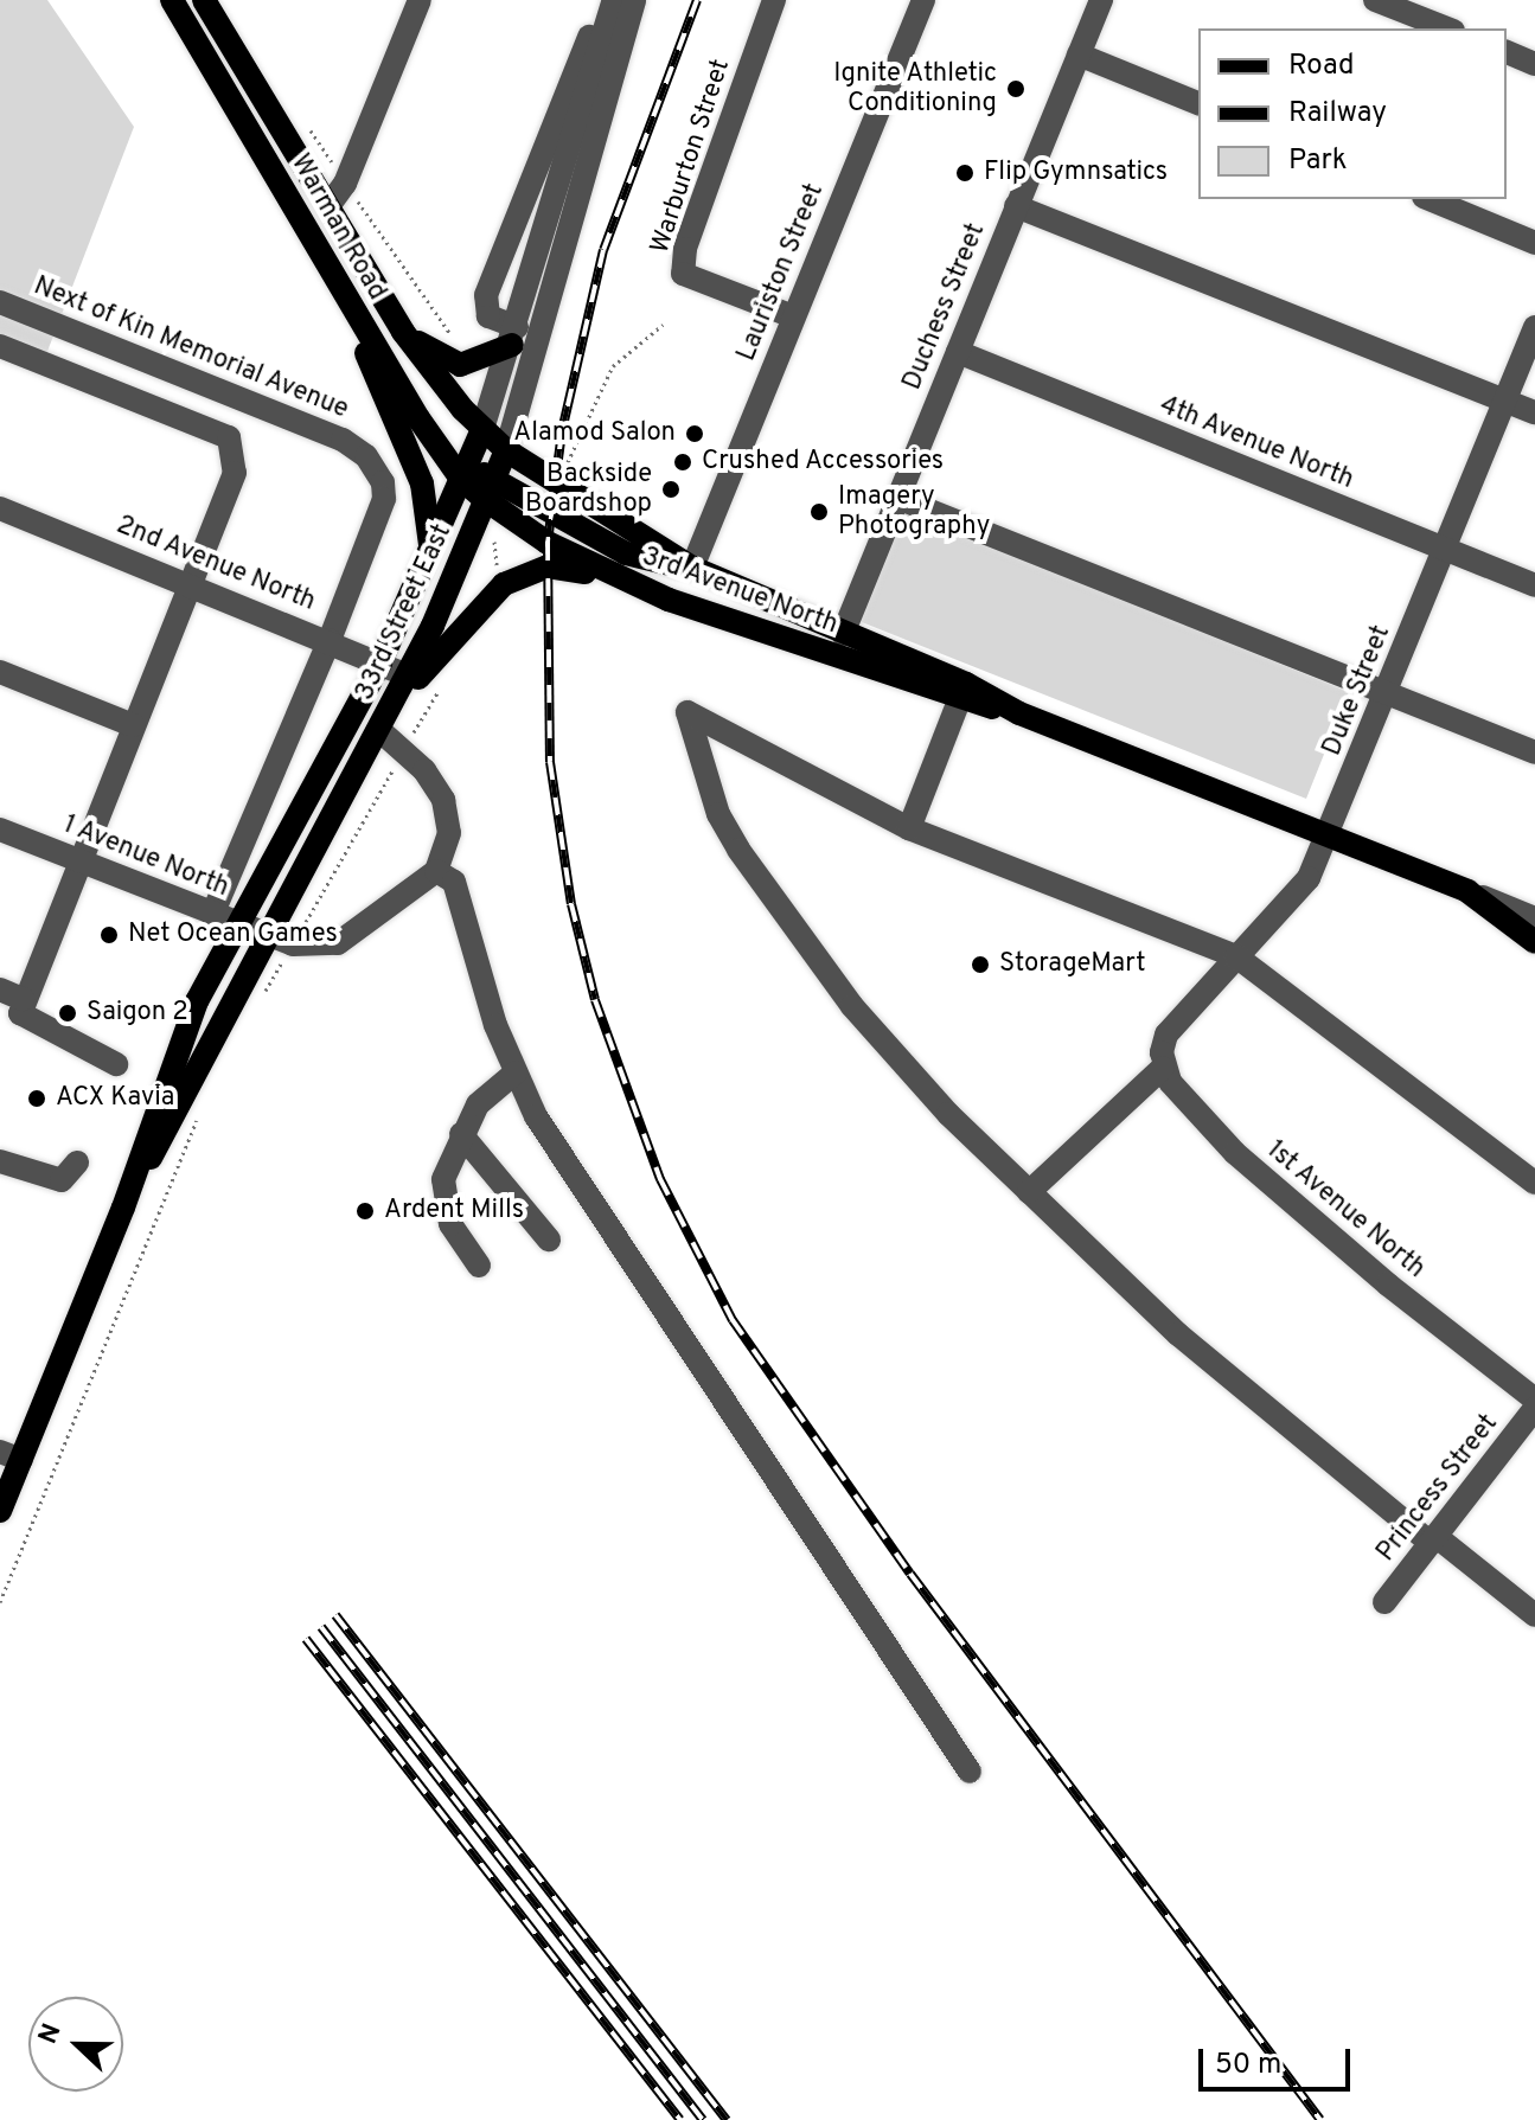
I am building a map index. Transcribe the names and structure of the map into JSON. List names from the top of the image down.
{
  "streets": {
    "main road": ["Warman Road", "3rd Avenue North", "33rd Street East"],
    "street": [
      "Warburton Street",
      "Lauriston Street",
      "Duchess Street",
      "Next of Kin Memorial Avenue",
      "4th Avenue North",
      "2nd Avenue North",
      "Duke Street",
      "1 Avenue North",
      "1st Avenue North",
      "Princess Street"
    ]
  },
  "crossings": [
    ["Warburton Street", "Lauriston Street"],
    ["Warman Road", "3rd Avenue North"],
    ["Warman Road", "33rd Street East"],
    ["Lauriston Street", "3rd Avenue North"],
    ["Duchess Street", "4th Avenue North"],
    ["Duchess Street", "3rd Avenue North"],
    ["Next of Kin Memorial Avenue", "2nd Avenue North"],
    ["4th Avenue North", "Duke Street"],
    ["2nd Avenue North", "33rd Street East"],
    ["3rd Avenue North", "33rd Street East"],
    ["3rd Avenue North", "Duke Street"],
    ["33rd Street East", "1 Avenue North"],
    ["Duke Street", "1st Avenue North"]
  ],
  "places": [
    "Ignite Athletic Conditioning",
    "Flip Gymnsatics",
    "Alamod Salon",
    "Crushed Accessories",
    "Backside Boardshop",
    "Imagery Photography",
    "Net Ocean Games",
    "StorageMart",
    "Saigon 2",
    "ACX Kavia",
    "Ardent Mills"
  ],
  "legend": ["Road", "Railway", "Park"],
  "scale_bar": "50 m",
  "north": "left"
}
